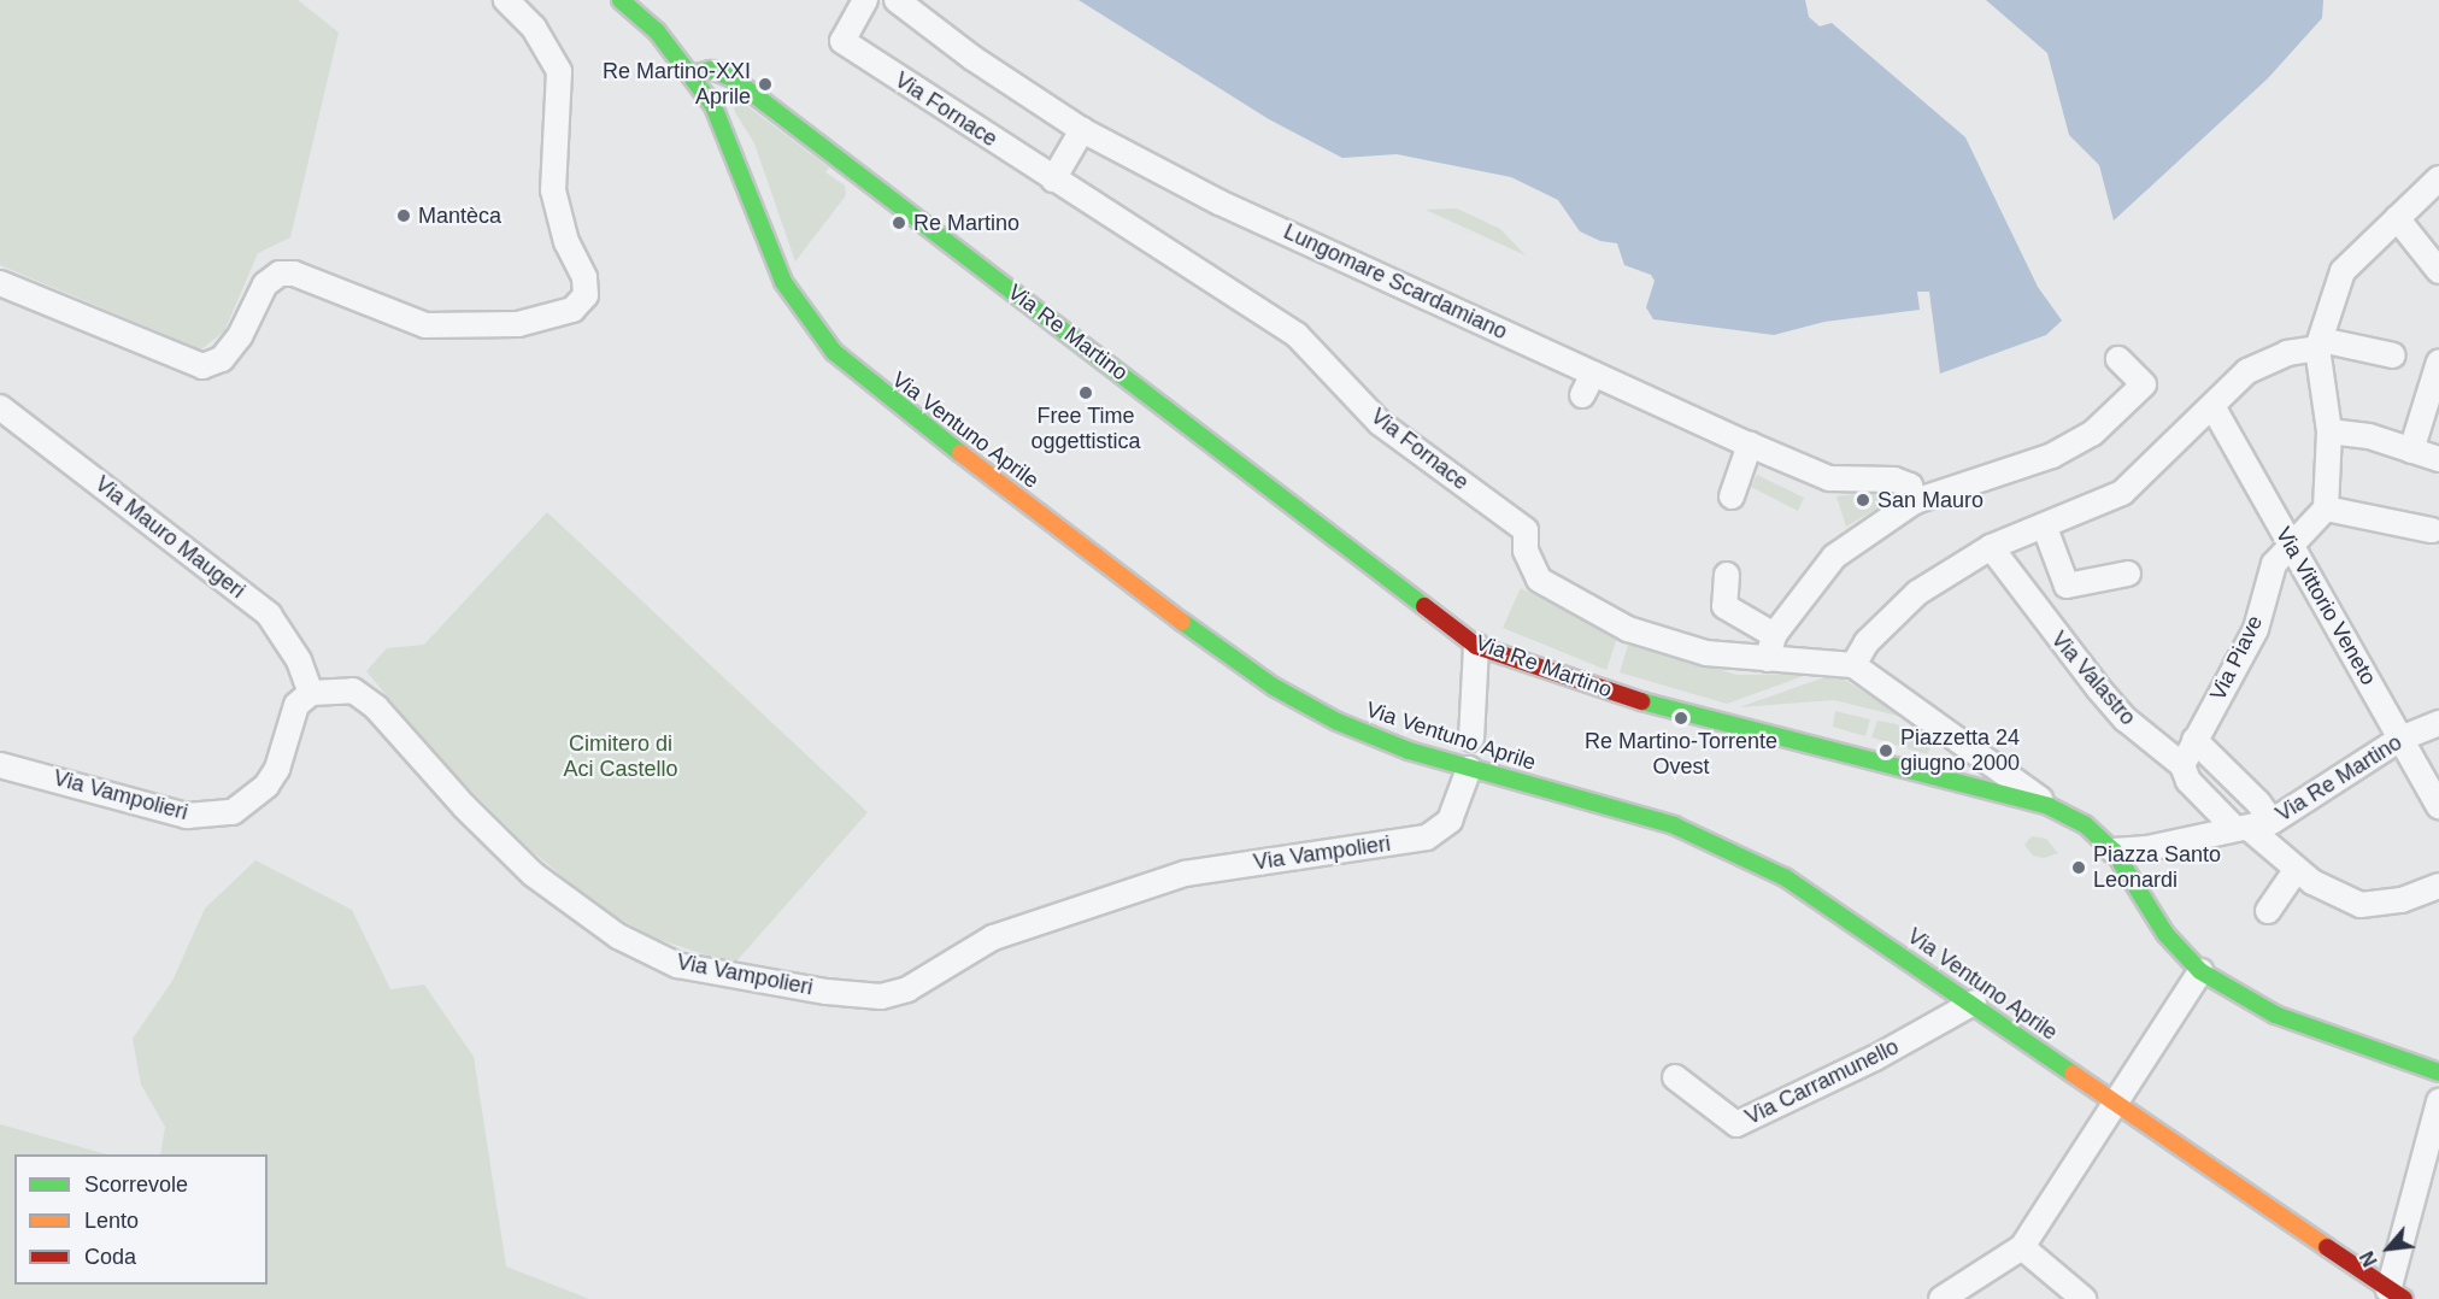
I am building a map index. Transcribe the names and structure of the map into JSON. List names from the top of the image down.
{
  "streets": {
    "main road": ["Via Re Martino", "Via Ventuno Aprile"],
    "street": [
      "Via Fornace",
      "Lungomare Scardamiano",
      "Via Mauro Maugeri",
      "Via Vittorio Veneto",
      "Via Piave",
      "Via Valastro",
      "Via Vampolieri",
      "Via Carramunello"
    ]
  },
  "crossings": [
    ["Via Re Martino", "Via Ventuno Aprile"],
    ["Via Re Martino", "Via Vittorio Veneto"],
    ["Via Re Martino", "Via Valastro"],
    ["Via Ventuno Aprile", "Via Vampolieri"],
    ["Via Ventuno Aprile", "Via Carramunello"],
    ["Via Mauro Maugeri", "Via Vampolieri"],
    ["Via Vittorio Veneto", "Via Piave"],
    ["Via Piave", "Via Valastro"]
  ],
  "parks": ["Cimitero di Aci Castello"],
  "places": [
    "Re Martino-XXI Aprile",
    "Mantèca",
    "Re Martino",
    "Free Time oggettistica",
    "San Mauro",
    "Re Martino-Torrente Ovest",
    "Piazzetta 24 giugno 2000",
    "Piazza Santo Leonardi"
  ],
  "legend": ["Scorrevole", "Lento", "Coda"],
  "north": "bottom left"
}
